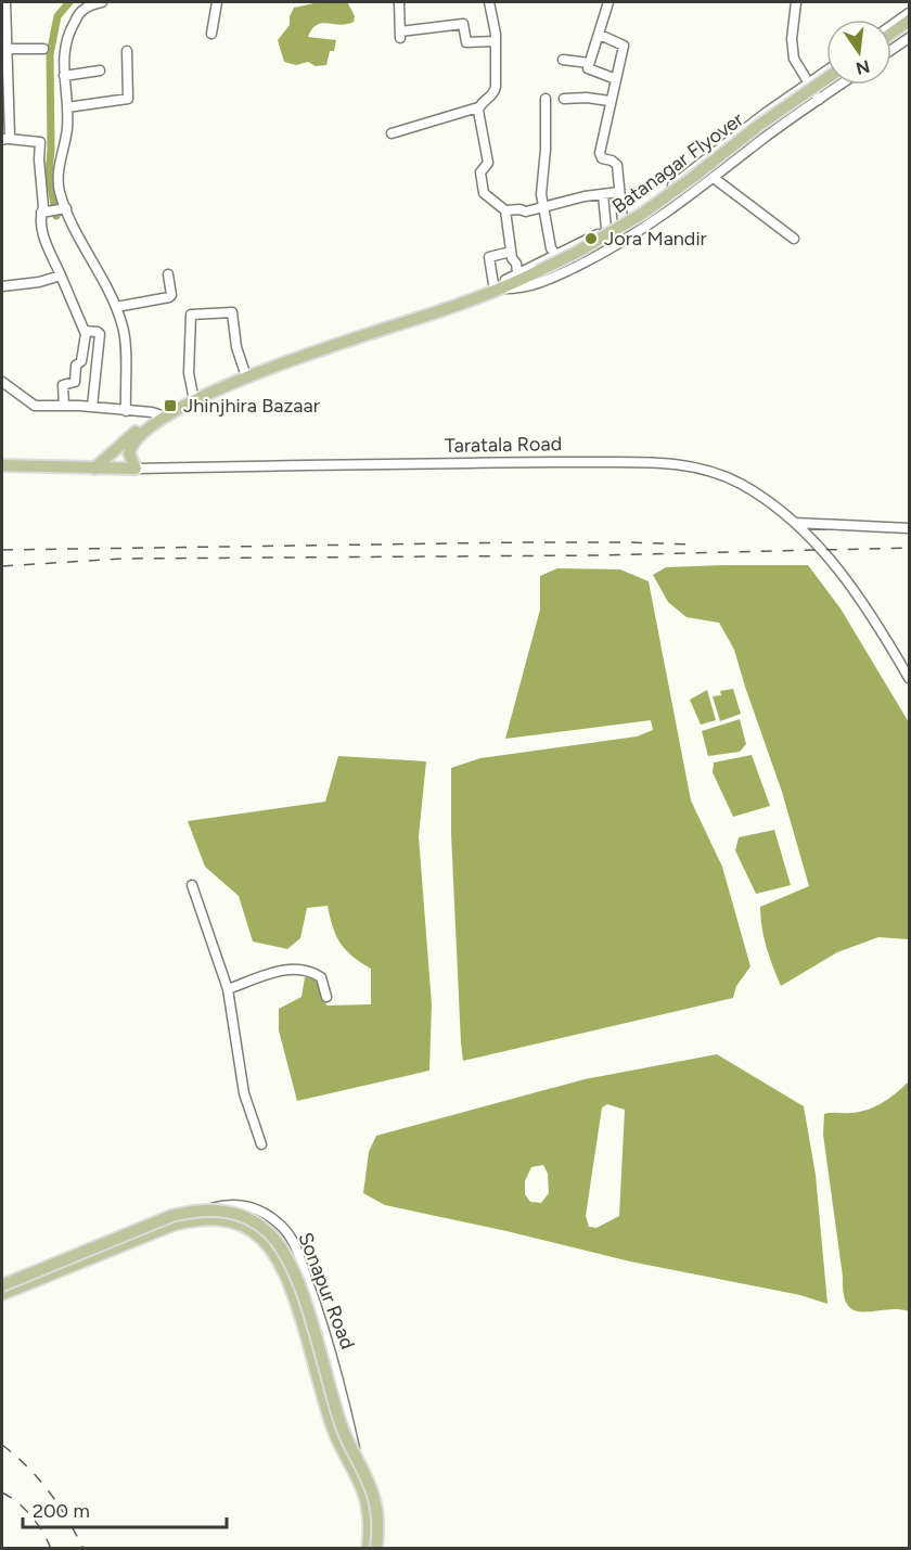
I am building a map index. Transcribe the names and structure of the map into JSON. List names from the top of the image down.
{
  "streets": {
    "main road": ["Batanagar Flyover", "Taratala Road"],
    "street": ["Sonapur Road"]
  },
  "places": {
    "other": ["Jora Mandir"],
    "transit": ["Jhinjhira Bazaar"]
  },
  "scale_bar": "200 m",
  "north": "bottom"
}
